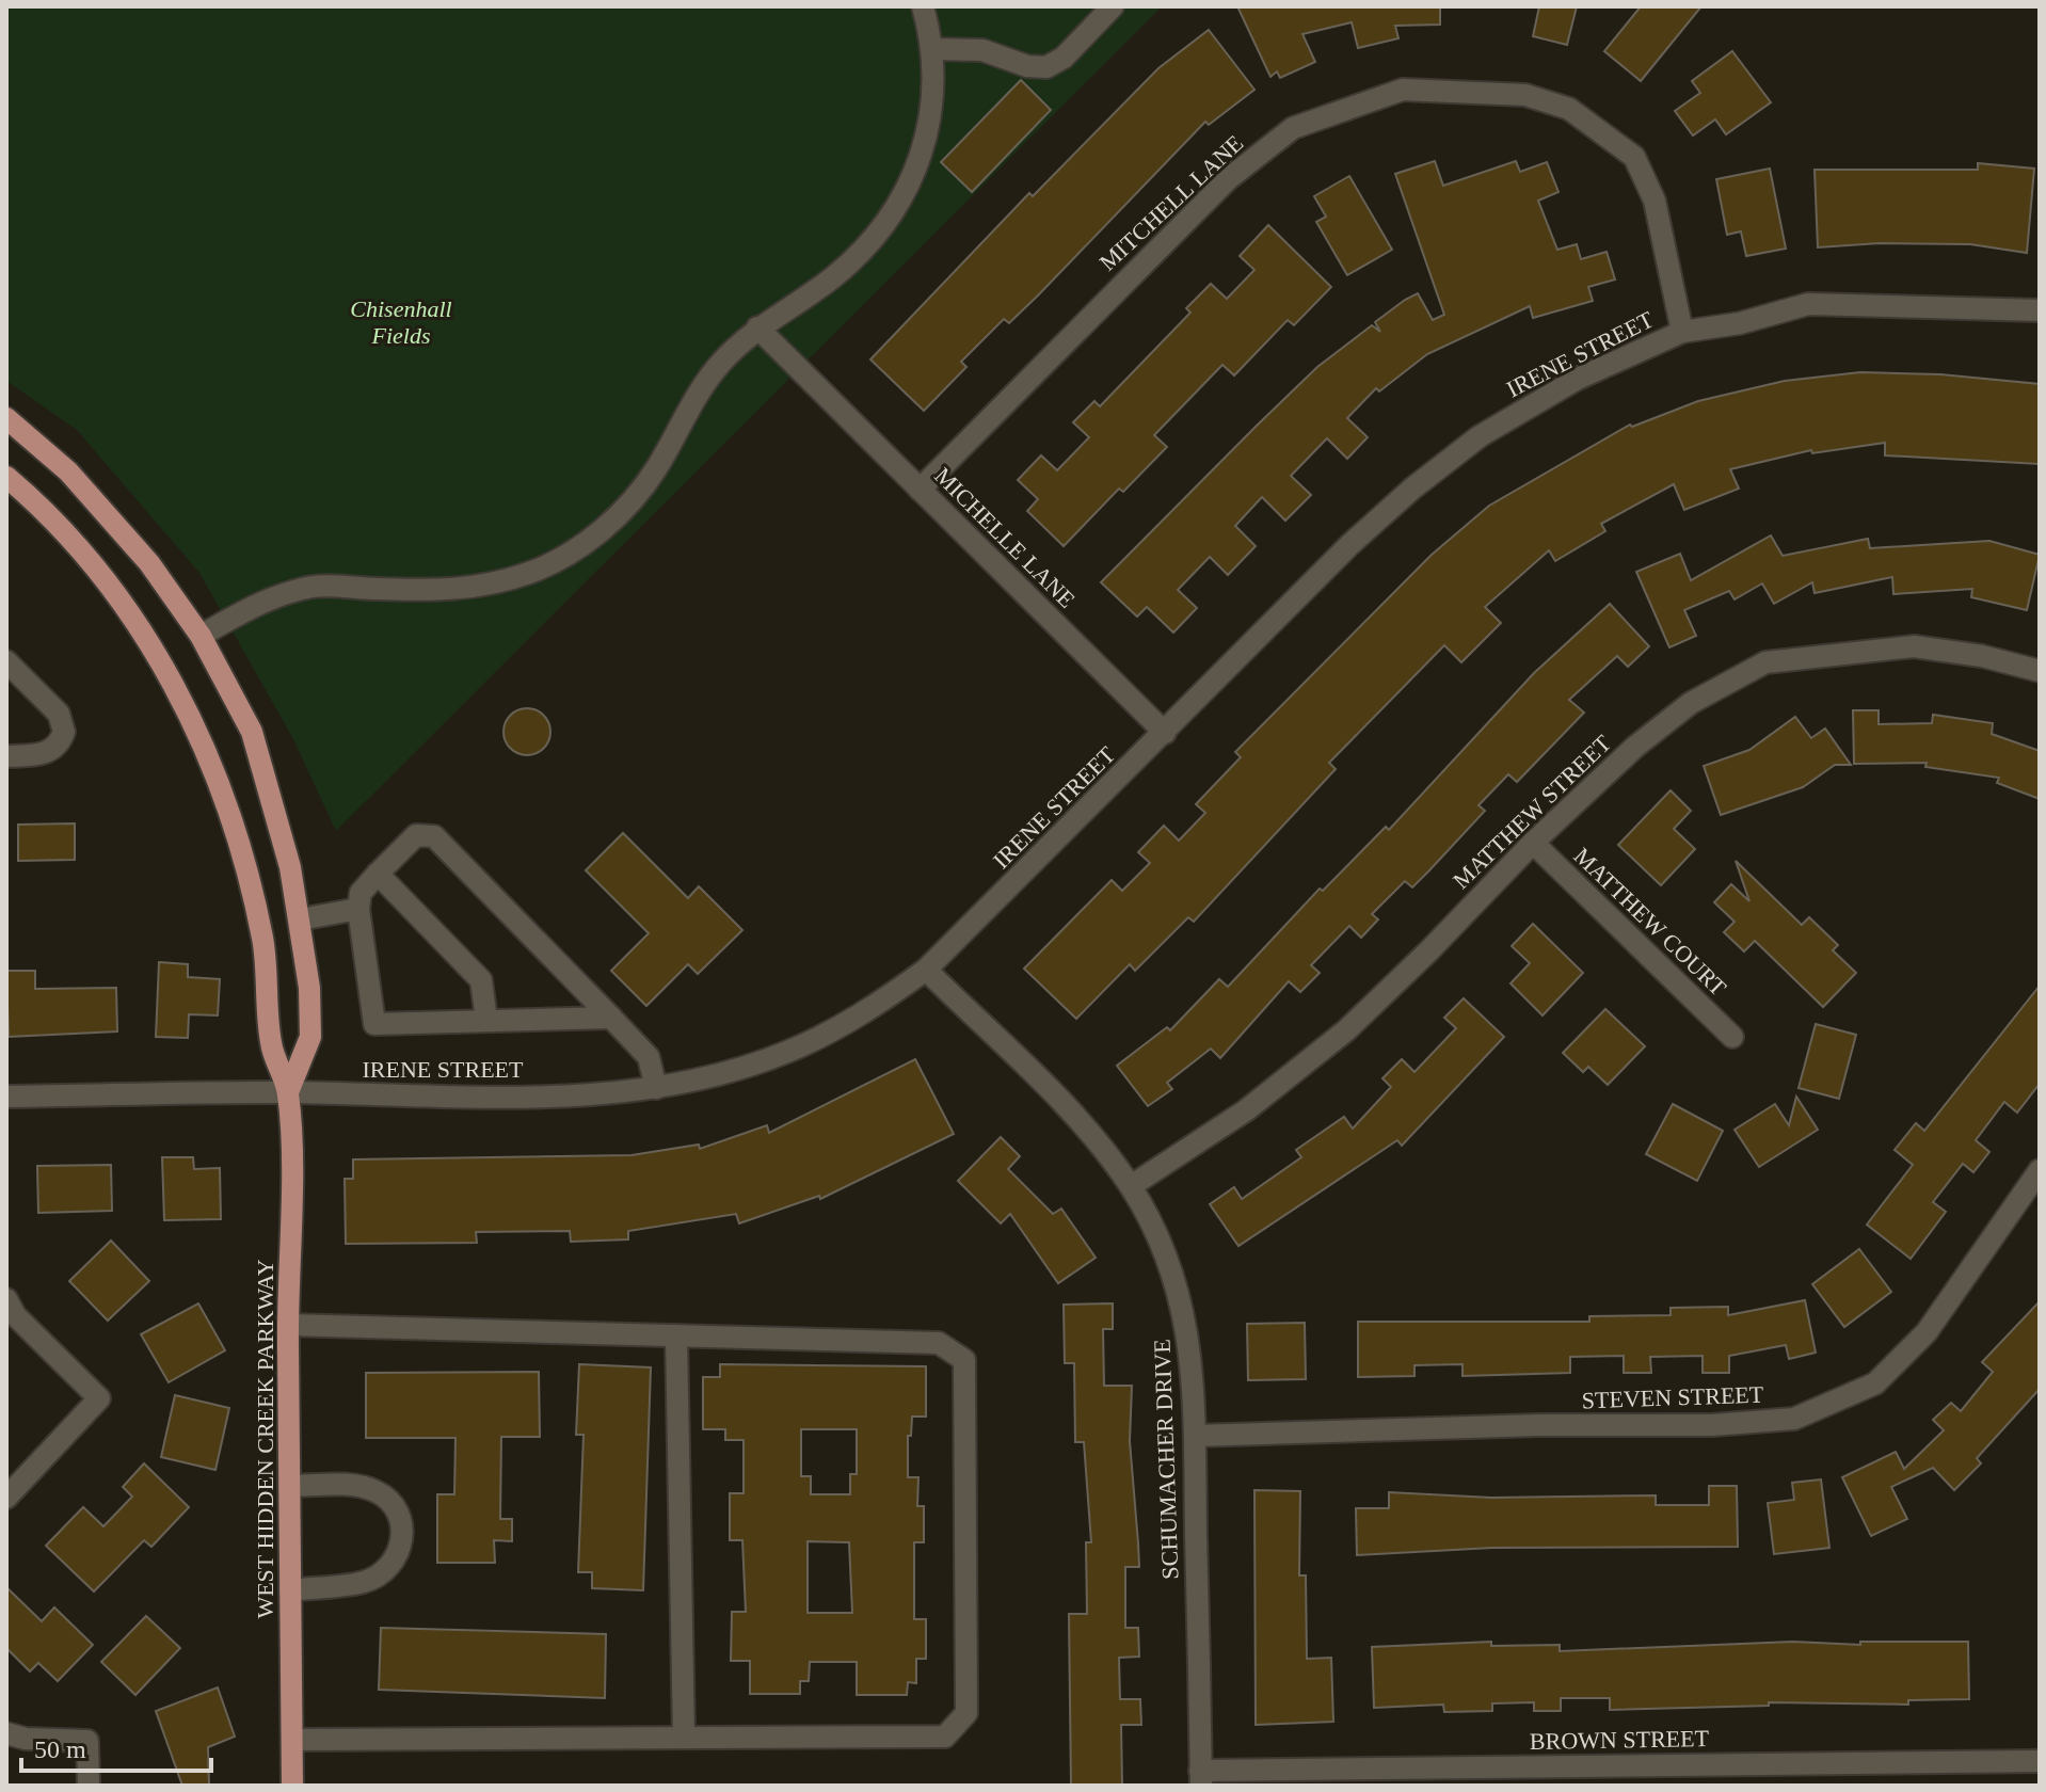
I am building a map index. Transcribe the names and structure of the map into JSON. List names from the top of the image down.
{
  "streets": {
    "main road": ["WEST HIDDEN CREEK PARKWAY"],
    "street": [
      "MITCHELL LANE",
      "IRENE STREET",
      "MICHELLE LANE",
      "MATTHEW STREET",
      "MATTHEW COURT",
      "STEVEN STREET",
      "SCHUMACHER DRIVE",
      "BROWN STREET"
    ]
  },
  "crossings": [
    ["MITCHELL LANE", "IRENE STREET"],
    ["MITCHELL LANE", "MICHELLE LANE"],
    ["IRENE STREET", "MICHELLE LANE"],
    ["IRENE STREET", "WEST HIDDEN CREEK PARKWAY"],
    ["IRENE STREET", "SCHUMACHER DRIVE"],
    ["MATTHEW STREET", "MATTHEW COURT"],
    ["MATTHEW STREET", "SCHUMACHER DRIVE"],
    ["STEVEN STREET", "SCHUMACHER DRIVE"],
    ["SCHUMACHER DRIVE", "BROWN STREET"]
  ],
  "parks": ["Chisenhall Fields"],
  "scale_bar": "50 m"
}
